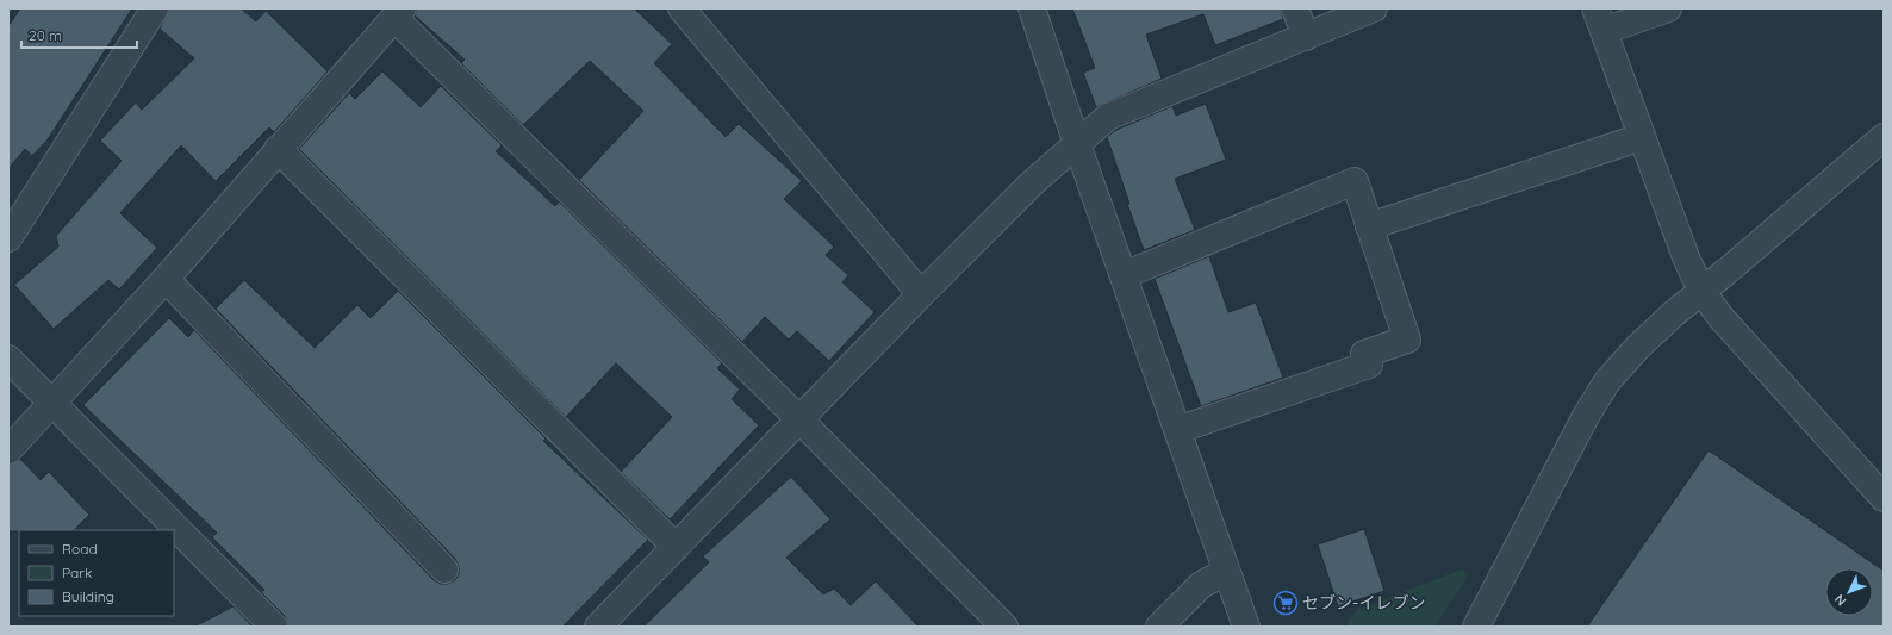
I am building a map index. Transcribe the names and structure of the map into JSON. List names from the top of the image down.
{
  "places": {
    "supermarket": ["セブン-イレブン"]
  },
  "legend": ["Road", "Park", "Building"],
  "scale_bar": "20 m",
  "north": "bottom left"
}
